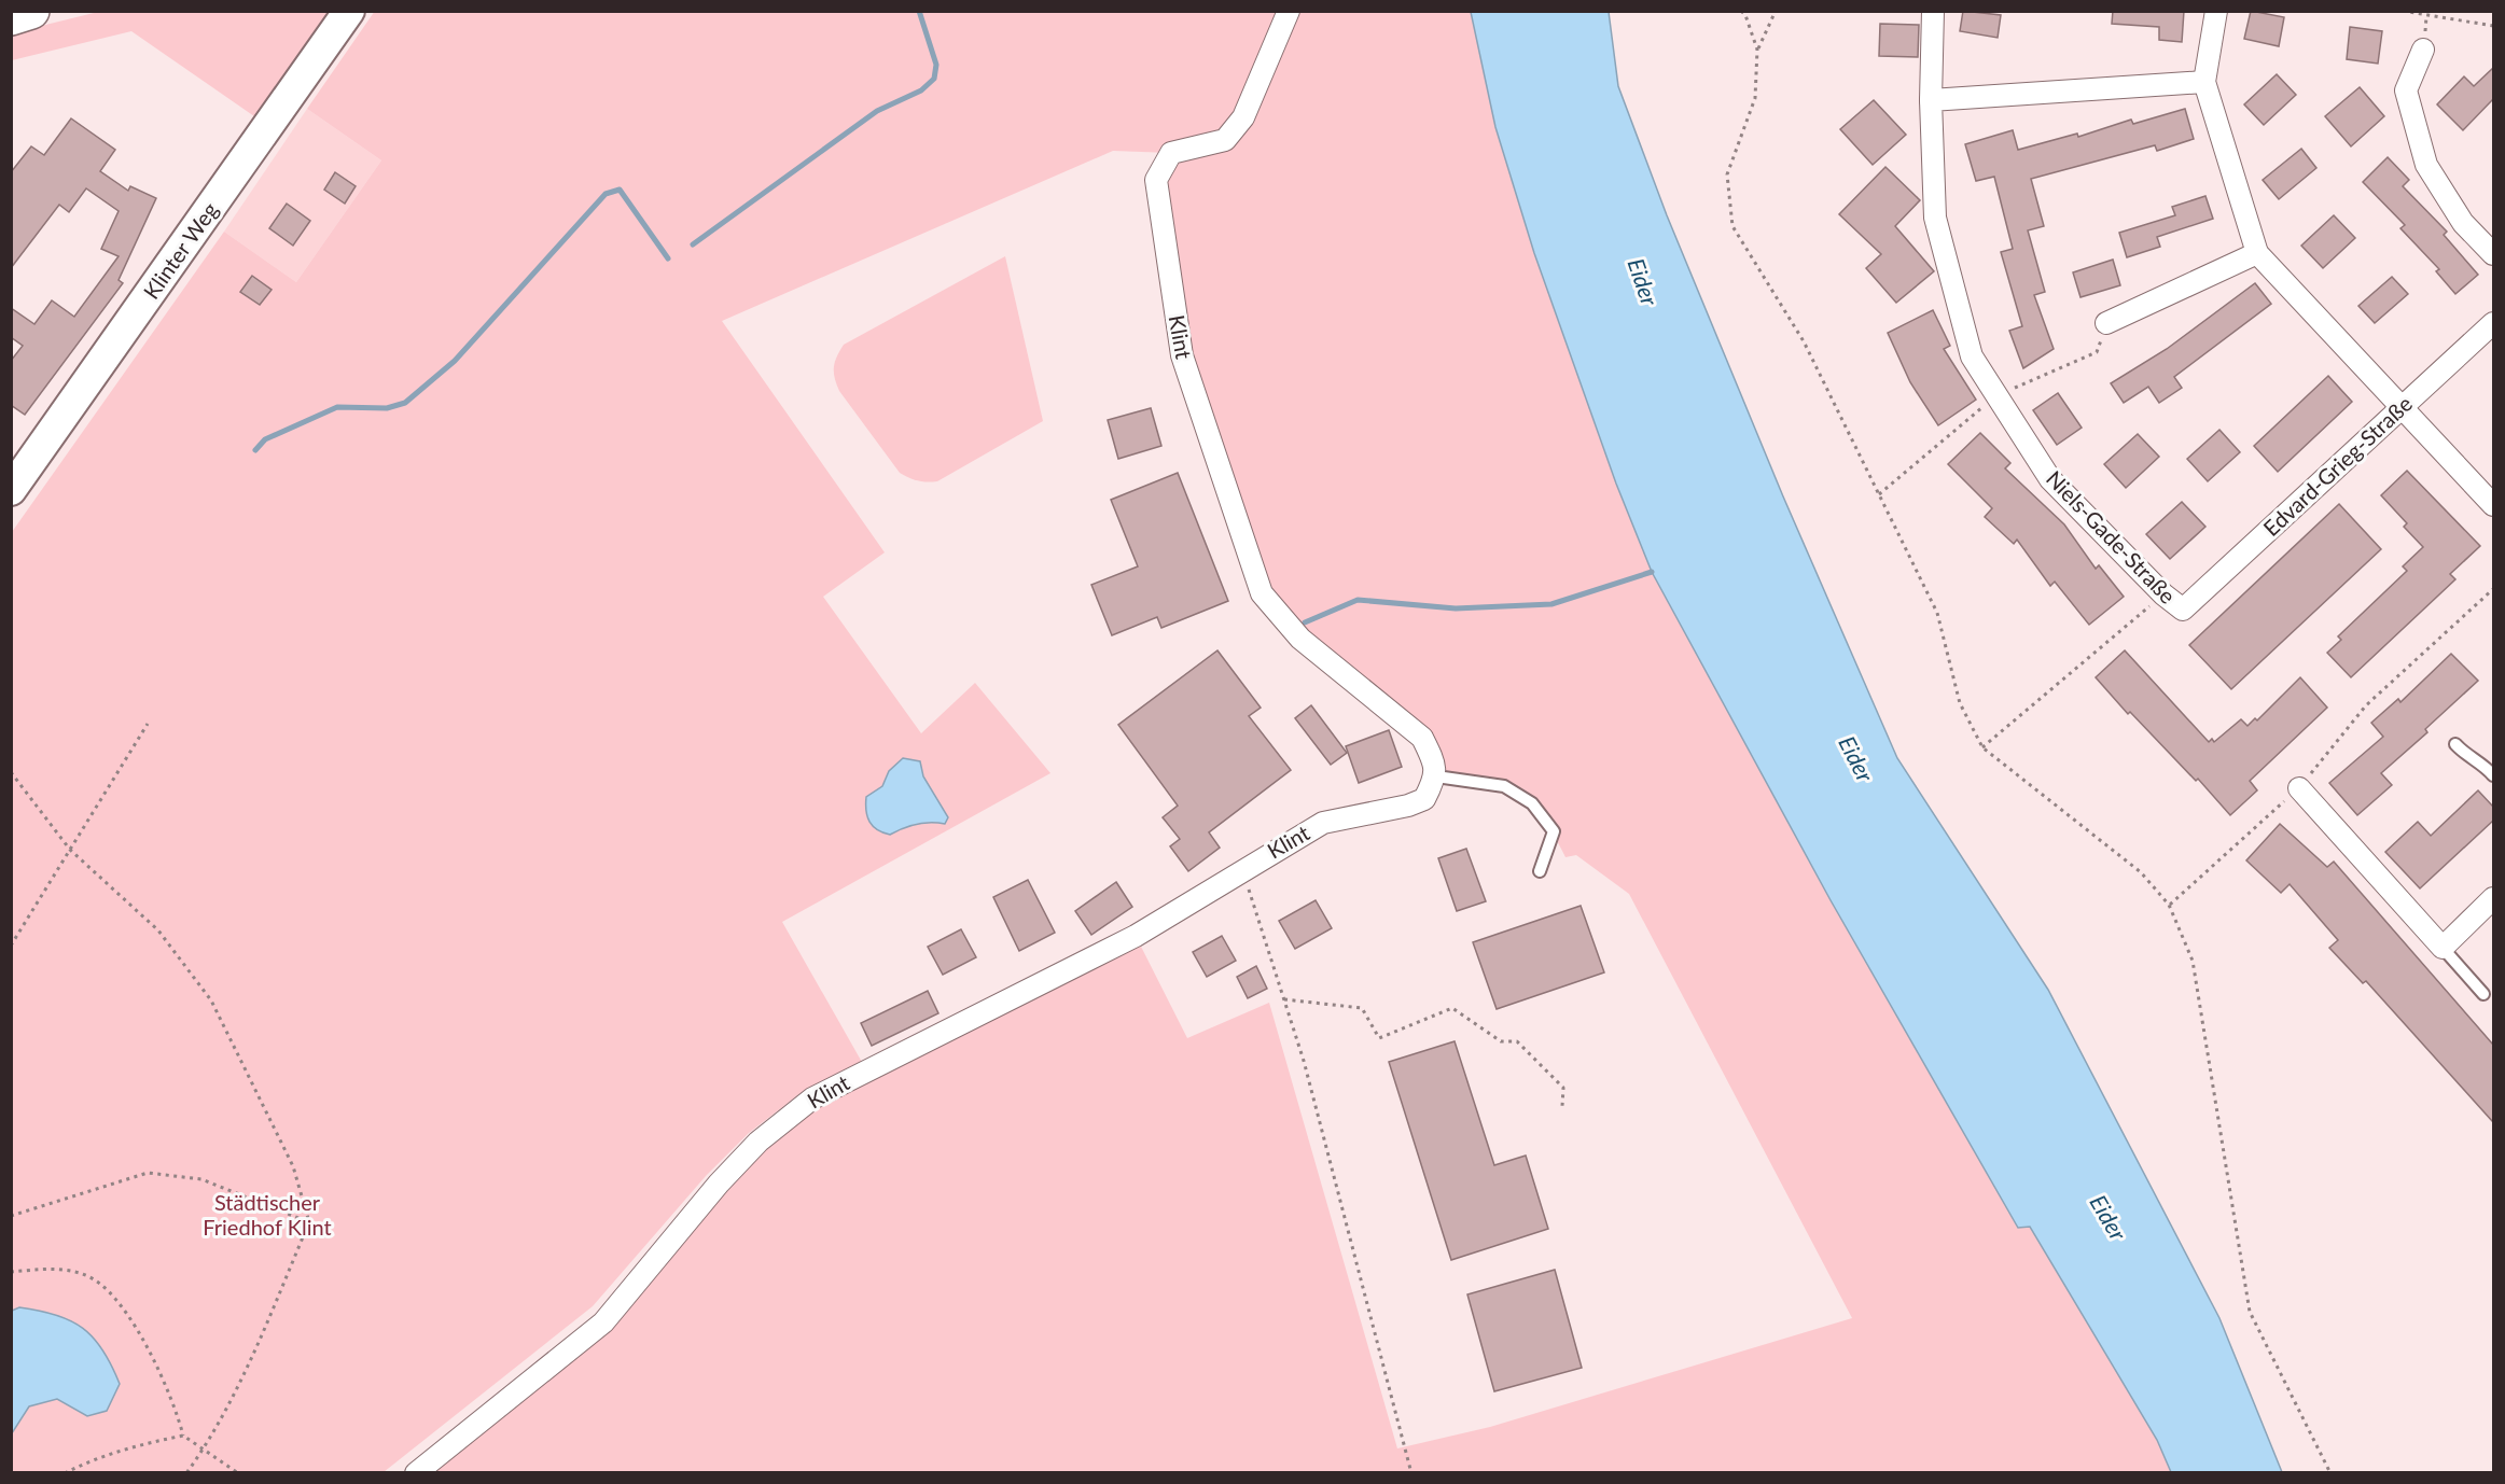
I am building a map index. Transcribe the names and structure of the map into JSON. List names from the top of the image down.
{
  "streets": {
    "street": [
      "Klinter Weg",
      "Klint",
      "Edvard-Grieg-Straße",
      "Niels-Gade-Straße"
    ]
  },
  "crossings": [
    ["Edvard-Grieg-Straße", "Niels-Gade-Straße"]
  ],
  "water": ["Eider"],
  "parks": ["Städtischer Friedhof Klint"]
}
